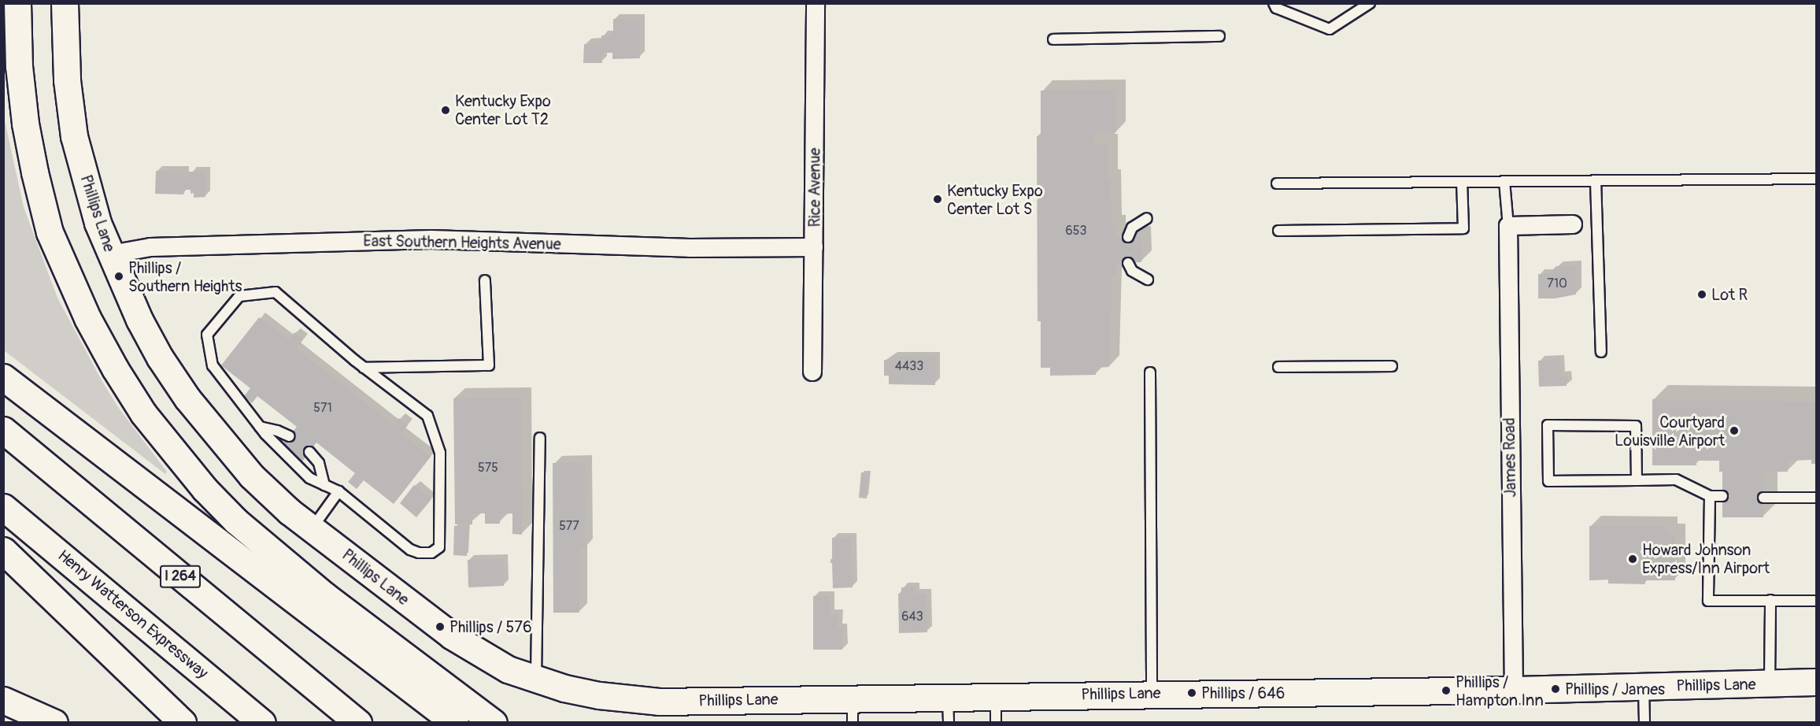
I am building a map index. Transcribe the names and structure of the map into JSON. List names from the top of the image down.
{
  "streets": {
    "main road": ["Phillips Lane", "I 264", "Henry Watterson Expressway"],
    "street": ["Rice Avenue", "East Southern Heights Avenue", "James Road"]
  },
  "crossings": [
    ["Rice Avenue", "East Southern Heights Avenue"],
    ["Phillips Lane", "East Southern Heights Avenue"],
    ["Phillips Lane", "James Road"]
  ],
  "places": [
    "Kentucky Expo Center Lot T2",
    "Kentucky Expo Center Lot S",
    "Phillips / Southern Heights",
    "Lot R",
    "Courtyard Louisville Airport",
    "Howard Johnson Express/Inn Airport",
    "Phillips / 576",
    "Phillips / James",
    "Phillips / Hampton Inn",
    "Phillips / 646"
  ],
  "house_numbers": [
    "653",
    "710",
    "4433",
    "571",
    "575",
    "577",
    "643"
  ]
}
